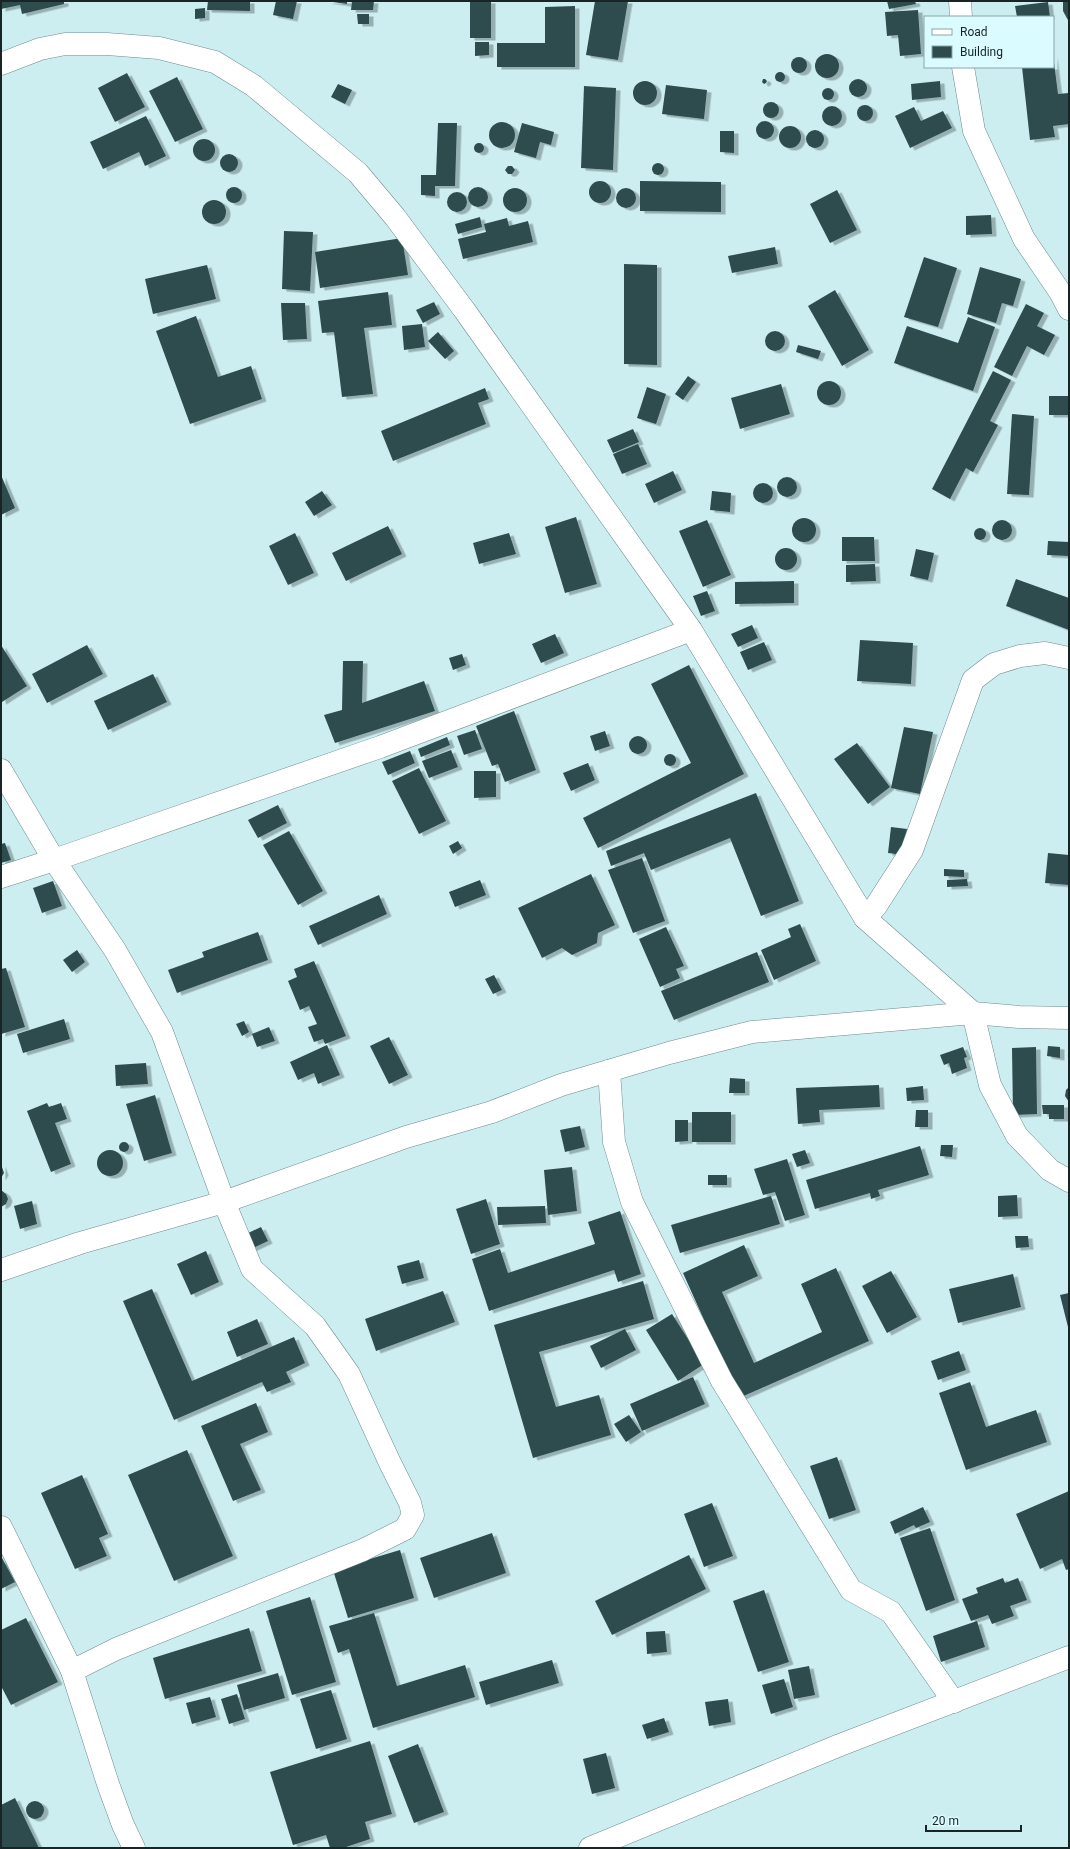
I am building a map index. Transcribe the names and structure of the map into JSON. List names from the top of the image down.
{
  "legend": ["Road", "Building"],
  "scale_bar": "20 m"
}
